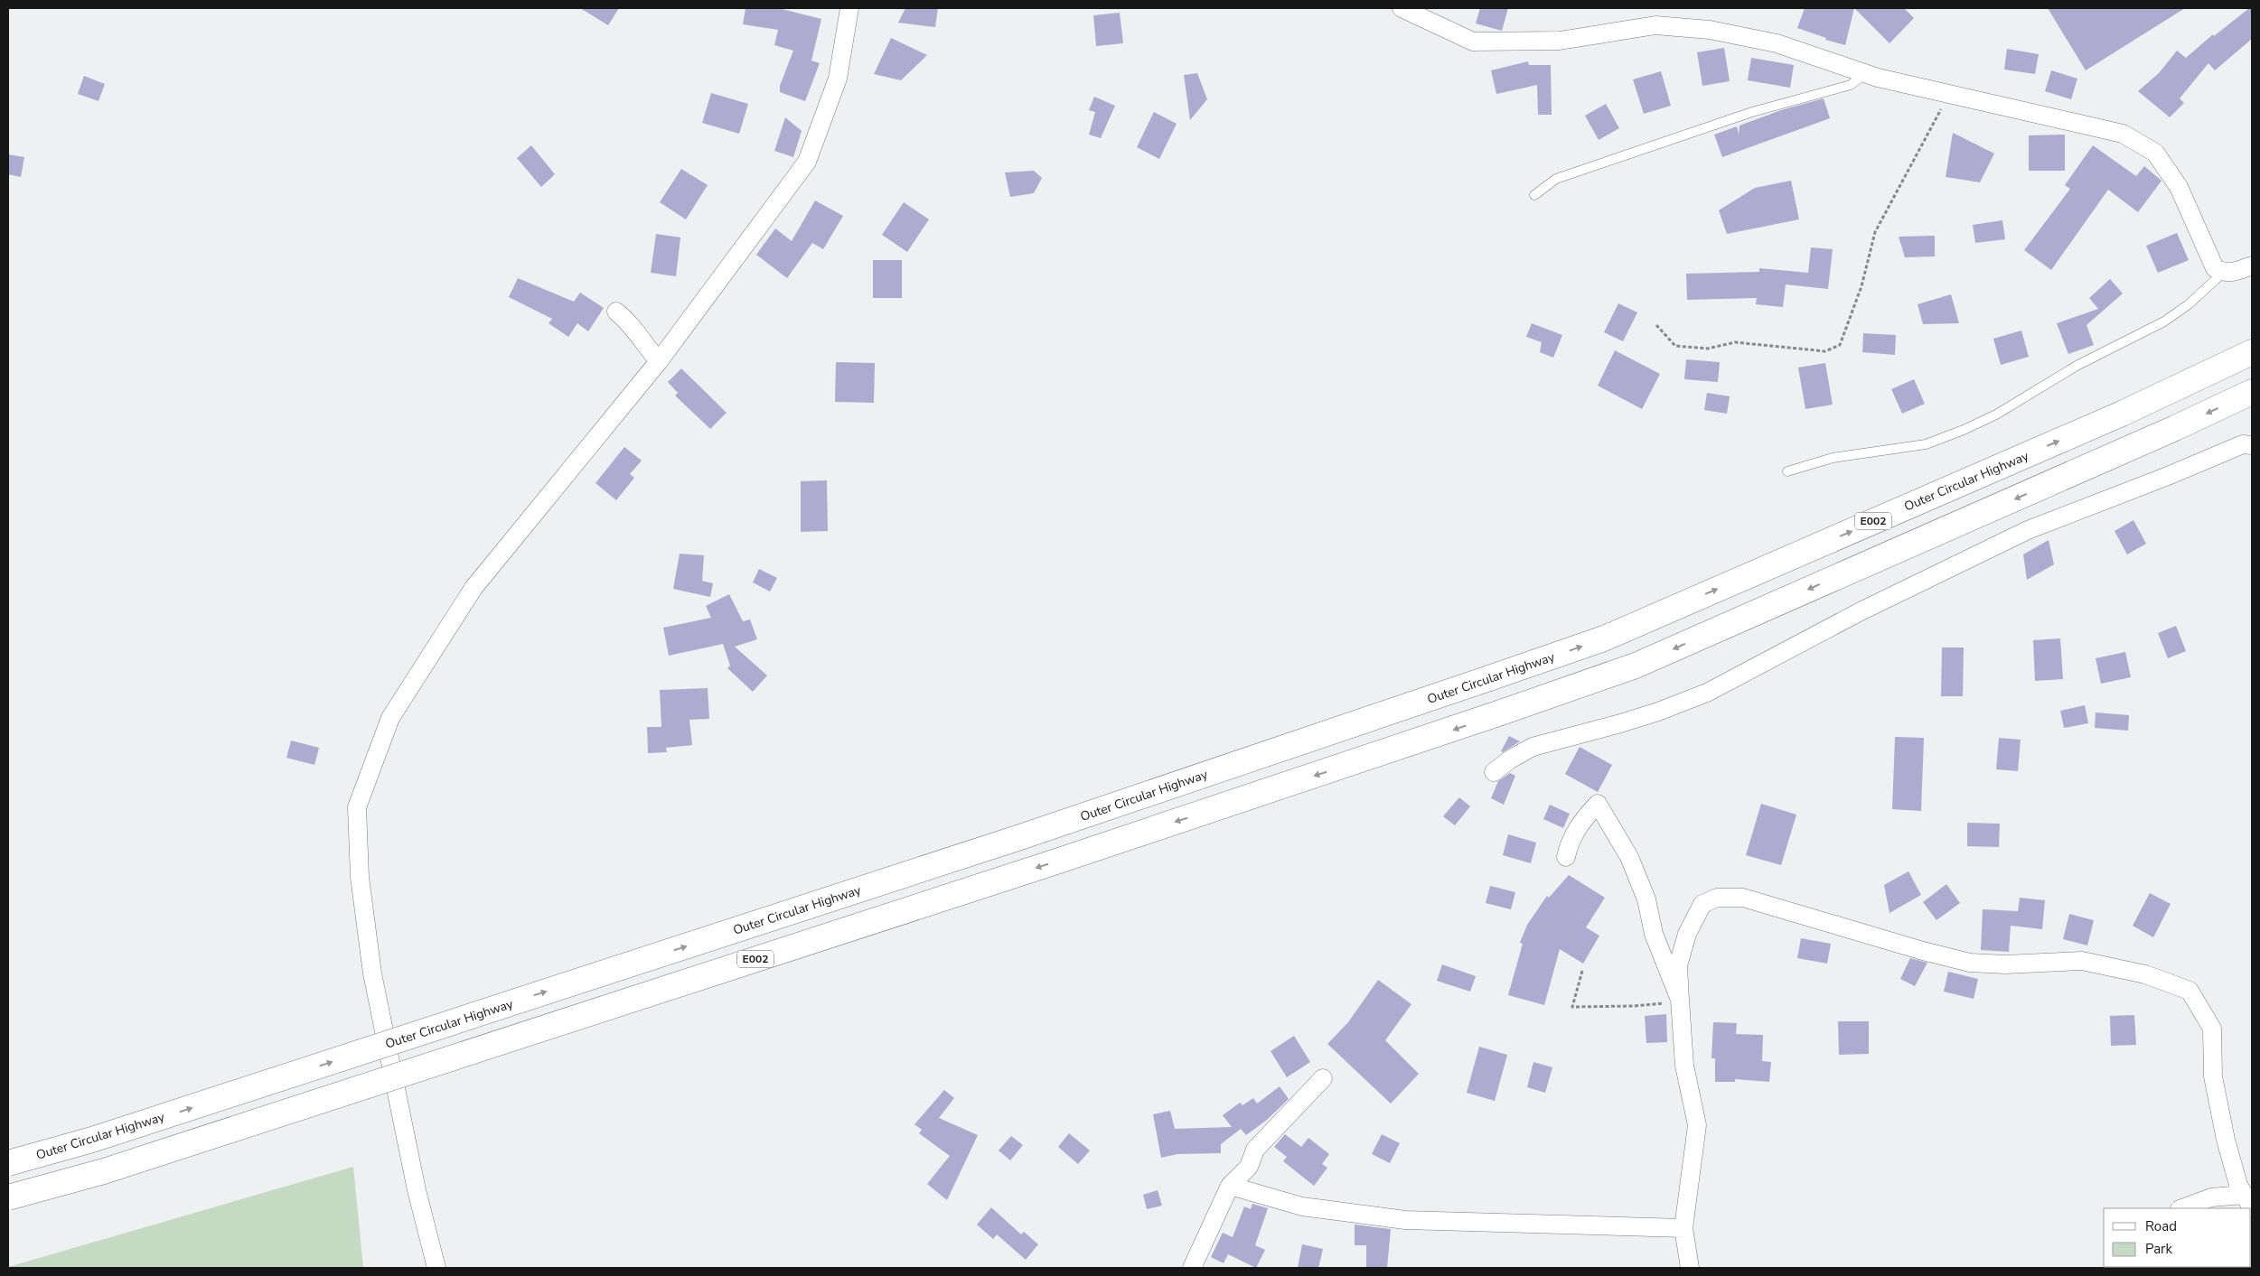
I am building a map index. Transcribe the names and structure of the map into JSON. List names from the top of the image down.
{
  "streets": {
    "highway": ["Outer Circular Highway", "E002"]
  },
  "legend": ["Road", "Park"]
}
